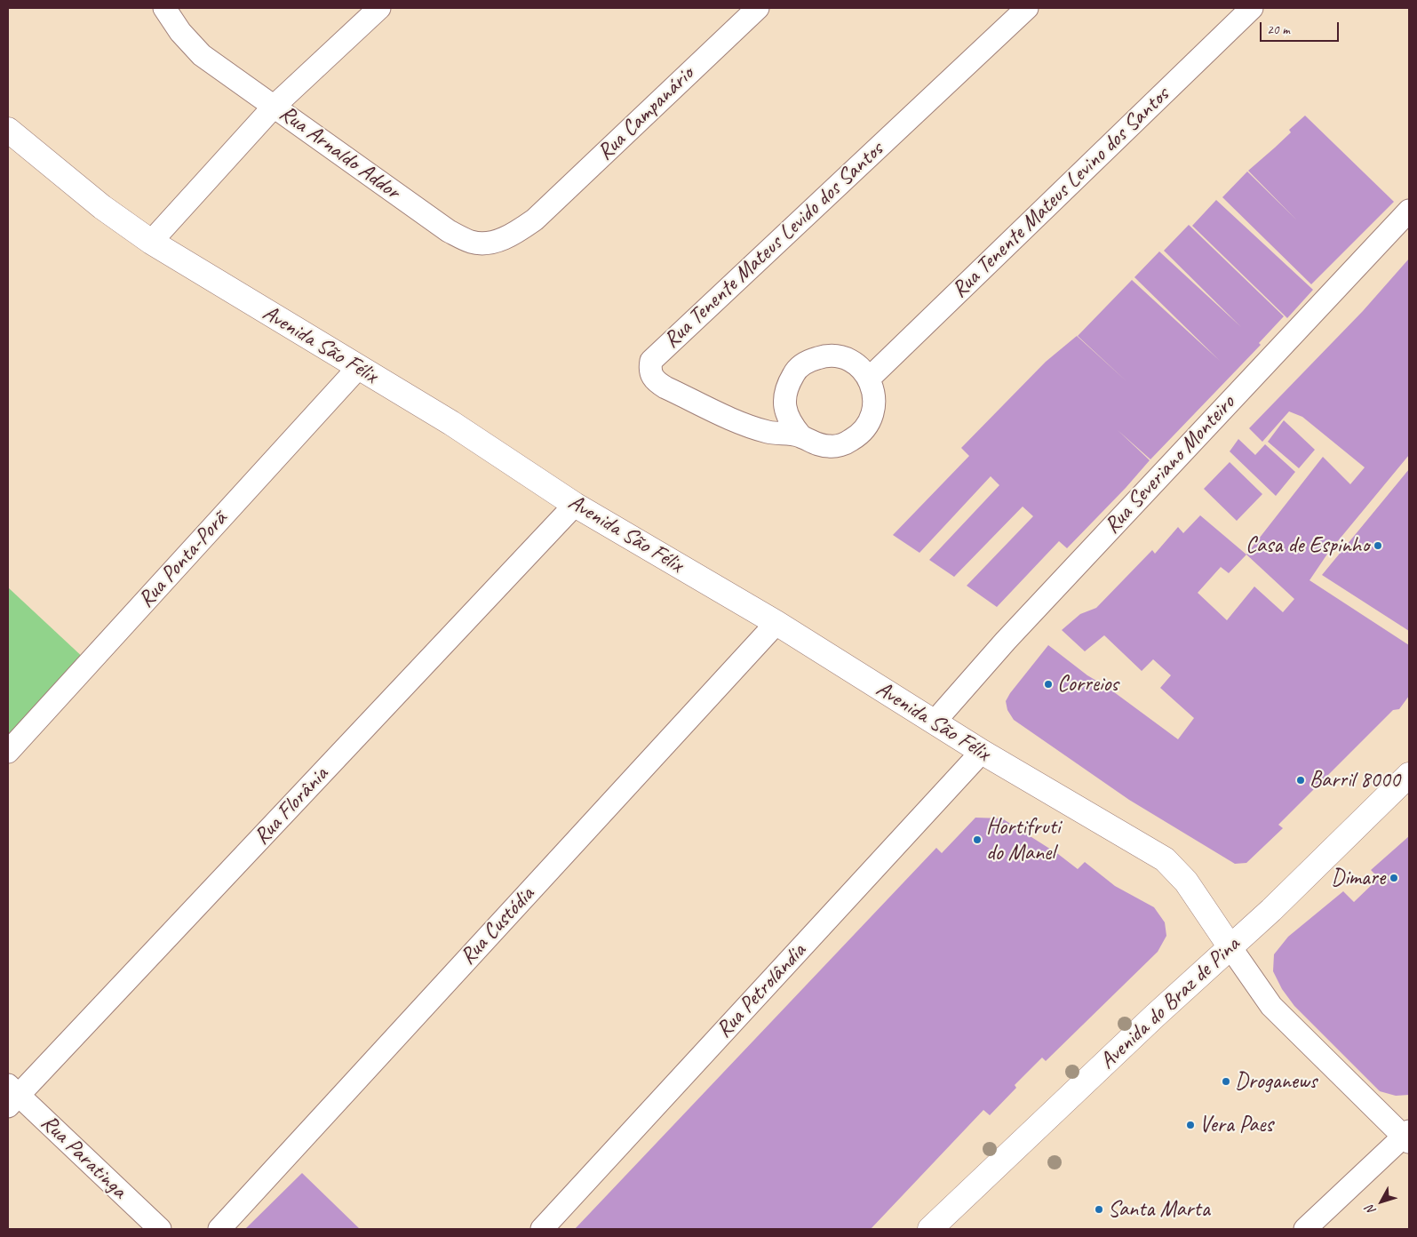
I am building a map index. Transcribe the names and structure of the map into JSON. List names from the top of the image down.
{
  "streets": {
    "street": [
      "Rua Campanário",
      "Rua Arnaldo Addor",
      "Rua Tenente Mateus Levino dos Santos",
      "Rua Tenente Mateus Levido dos Santos",
      "Avenida São Félix",
      "Rua Severiano Monteiro",
      "Rua Ponta-Porã",
      "Rua Florânia",
      "Rua Custódia",
      "Rua Petrolândia",
      "Avenida do Braz de Pina",
      "Rua Paratinga"
    ]
  },
  "crossings": [
    ["Rua Campanário", "Rua Arnaldo Addor"],
    ["Rua Tenente Mateus Levino dos Santos", "Rua Tenente Mateus Levido dos Santos"],
    ["Avenida São Félix", "Rua Severiano Monteiro"],
    ["Avenida São Félix", "Rua Ponta-Porã"],
    ["Avenida São Félix", "Rua Florânia"],
    ["Avenida São Félix", "Rua Custódia"],
    ["Avenida São Félix", "Rua Petrolândia"],
    ["Avenida São Félix", "Avenida do Braz de Pina"],
    ["Rua Florânia", "Rua Paratinga"]
  ],
  "places": [
    "Casa de Espinho",
    "Correios",
    "Barril 8000",
    "Hortifruti do Manel",
    "Dimare",
    "Droganews",
    "Vera Paes",
    "Santa Marta"
  ],
  "scale_bar": "20 m",
  "north": "bottom left"
}
